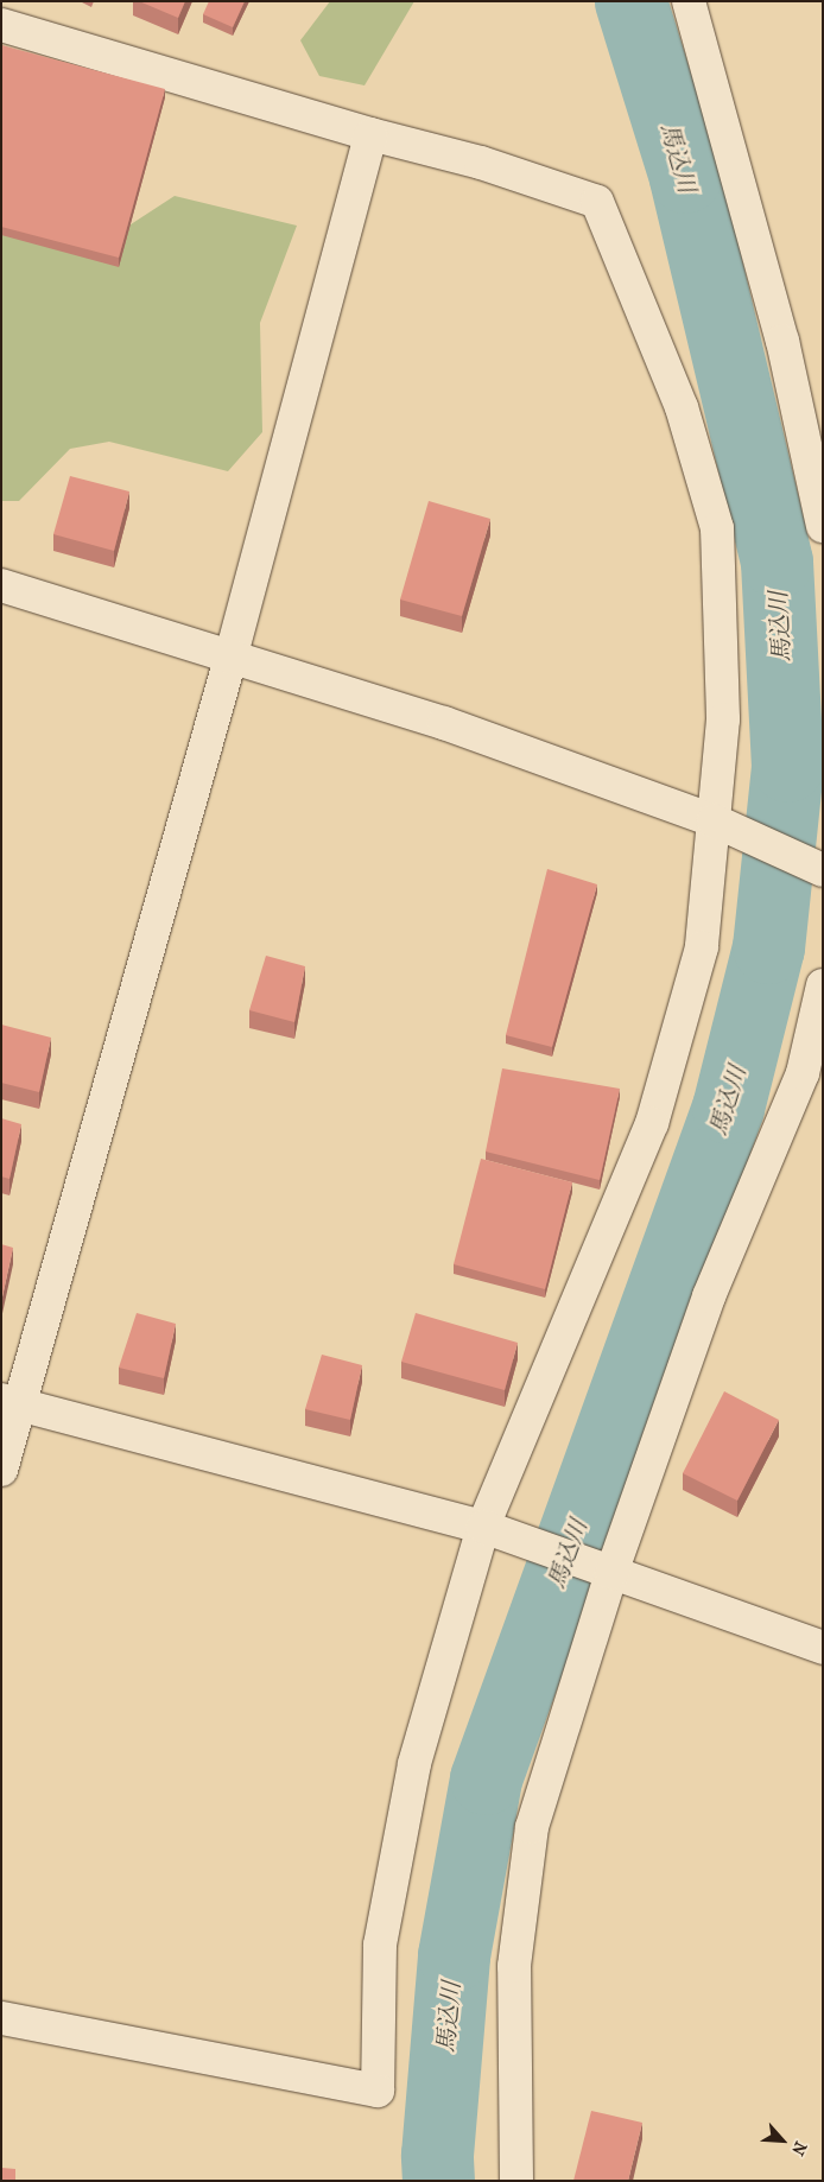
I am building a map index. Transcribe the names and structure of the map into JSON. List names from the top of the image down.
{
  "water": ["馬込川"],
  "north": "bottom right"
}
